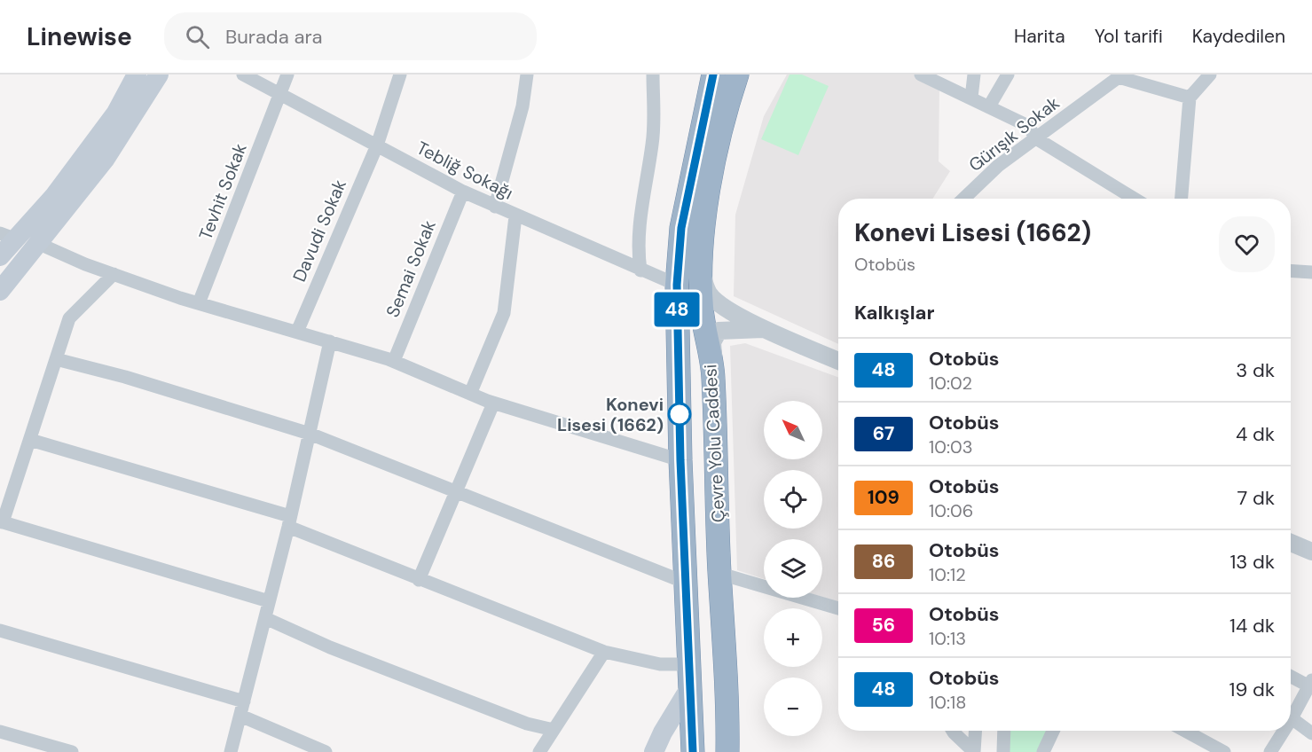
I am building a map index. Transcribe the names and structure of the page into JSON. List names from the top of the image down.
{
  "streets": {
    "highway": ["Çevre Yolu Caddesi"],
    "street": [
      "Gürışık Sokak",
      "Tebliğ Sokağı",
      "Tevhit Sokak",
      "Davudi Sokak",
      "Semai Sokak"
    ]
  },
  "crossings": [
    ["Tebliğ Sokağı", "Tevhit Sokak"],
    ["Tebliğ Sokağı", "Davudi Sokak"],
    ["Tebliğ Sokağı", "Semai Sokak"],
    ["Tebliğ Sokağı", "Çevre Yolu Caddesi"]
  ],
  "places": ["Konevi Lisesi (1662)"],
  "lines": ["bus line 48"],
  "north": "top left",
  "page": {
    "header": "Linewise",
    "search": "Burada ara",
    "nav": ["Harita", "Yol tarifi", "Kaydedilen"],
    "on_map": "48",
    "heading": [
      ["Konevi Lisesi (1662)", "Otobüs"],
      "Kalkışlar"
    ],
    "list": [
      {
        "mark": "48",
        "name": "Otobüs",
        "note": "10:02",
        "value": "3 dk"
      },
      {
        "mark": "67",
        "name": "Otobüs",
        "note": "10:03",
        "value": "4 dk"
      },
      {
        "mark": "109",
        "name": "Otobüs",
        "note": "10:06",
        "value": "7 dk"
      },
      {
        "mark": "86",
        "name": "Otobüs",
        "note": "10:12",
        "value": "13 dk"
      },
      {
        "mark": "56",
        "name": "Otobüs",
        "note": "10:13",
        "value": "14 dk"
      },
      {
        "mark": "48",
        "name": "Otobüs",
        "note": "10:18",
        "value": "19 dk"
      }
    ],
    "map_buttons": ["+", "−"]
  }
}
